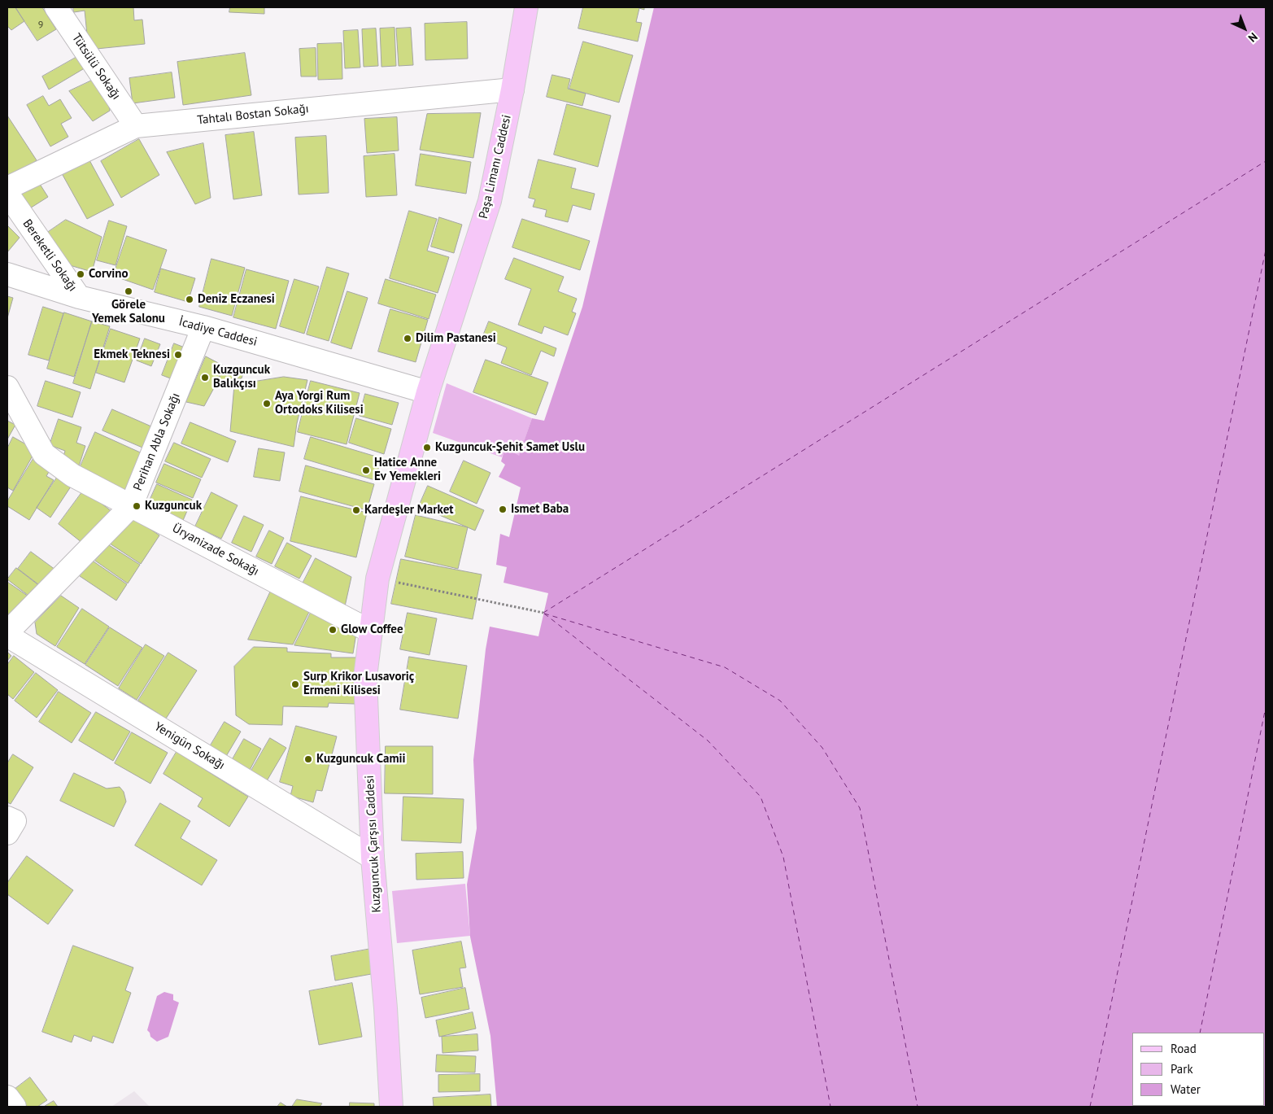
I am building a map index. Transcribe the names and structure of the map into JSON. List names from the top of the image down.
{
  "streets": {
    "main road": ["Paşa Limanı Caddesi", "Kuzguncuk Çarşısı Caddesi"],
    "street": [
      "Tütsülü Sokağı",
      "Tahtalı Bostan Sokağı",
      "Bereketli Sokağı",
      "İcadiye Caddesi",
      "Perihan Abla Sokağı",
      "Üryanizade Sokağı",
      "Yenigün Sokağı"
    ]
  },
  "crossings": [
    ["Tütsülü Sokağı", "Tahtalı Bostan Sokağı"],
    ["Tahtalı Bostan Sokağı", "Paşa Limanı Caddesi"],
    ["Paşa Limanı Caddesi", "İcadiye Caddesi"],
    ["Paşa Limanı Caddesi", "Kuzguncuk Çarşısı Caddesi"],
    ["Bereketli Sokağı", "İcadiye Caddesi"],
    ["İcadiye Caddesi", "Perihan Abla Sokağı"],
    ["İcadiye Caddesi", "Kuzguncuk Çarşısı Caddesi"],
    ["Perihan Abla Sokağı", "Üryanizade Sokağı"],
    ["Perihan Abla Sokağı", "Yenigün Sokağı"],
    ["Üryanizade Sokağı", "Kuzguncuk Çarşısı Caddesi"],
    ["Yenigün Sokağı", "Kuzguncuk Çarşısı Caddesi"]
  ],
  "places": [
    "Corvino",
    "Görele Yemek Salonu",
    "Deniz Eczanesi",
    "Dilim Pastanesi",
    "Ekmek Teknesi",
    "Kuzguncuk Balıkçısı",
    "Aya Yorgi Rum Ortodoks Kilisesi",
    "Kuzguncuk-Şehit Samet Uslu",
    "Hatice Anne Ev Yemekleri",
    "Kuzguncuk",
    "Ismet Baba",
    "Kardeşler Market",
    "Glow Coffee",
    "Surp Krikor Lusavoriç Ermeni Kilisesi",
    "Kuzguncuk Camii"
  ],
  "house_numbers": ["9"],
  "legend": ["Road", "Park", "Water"],
  "north": "bottom right"
}
